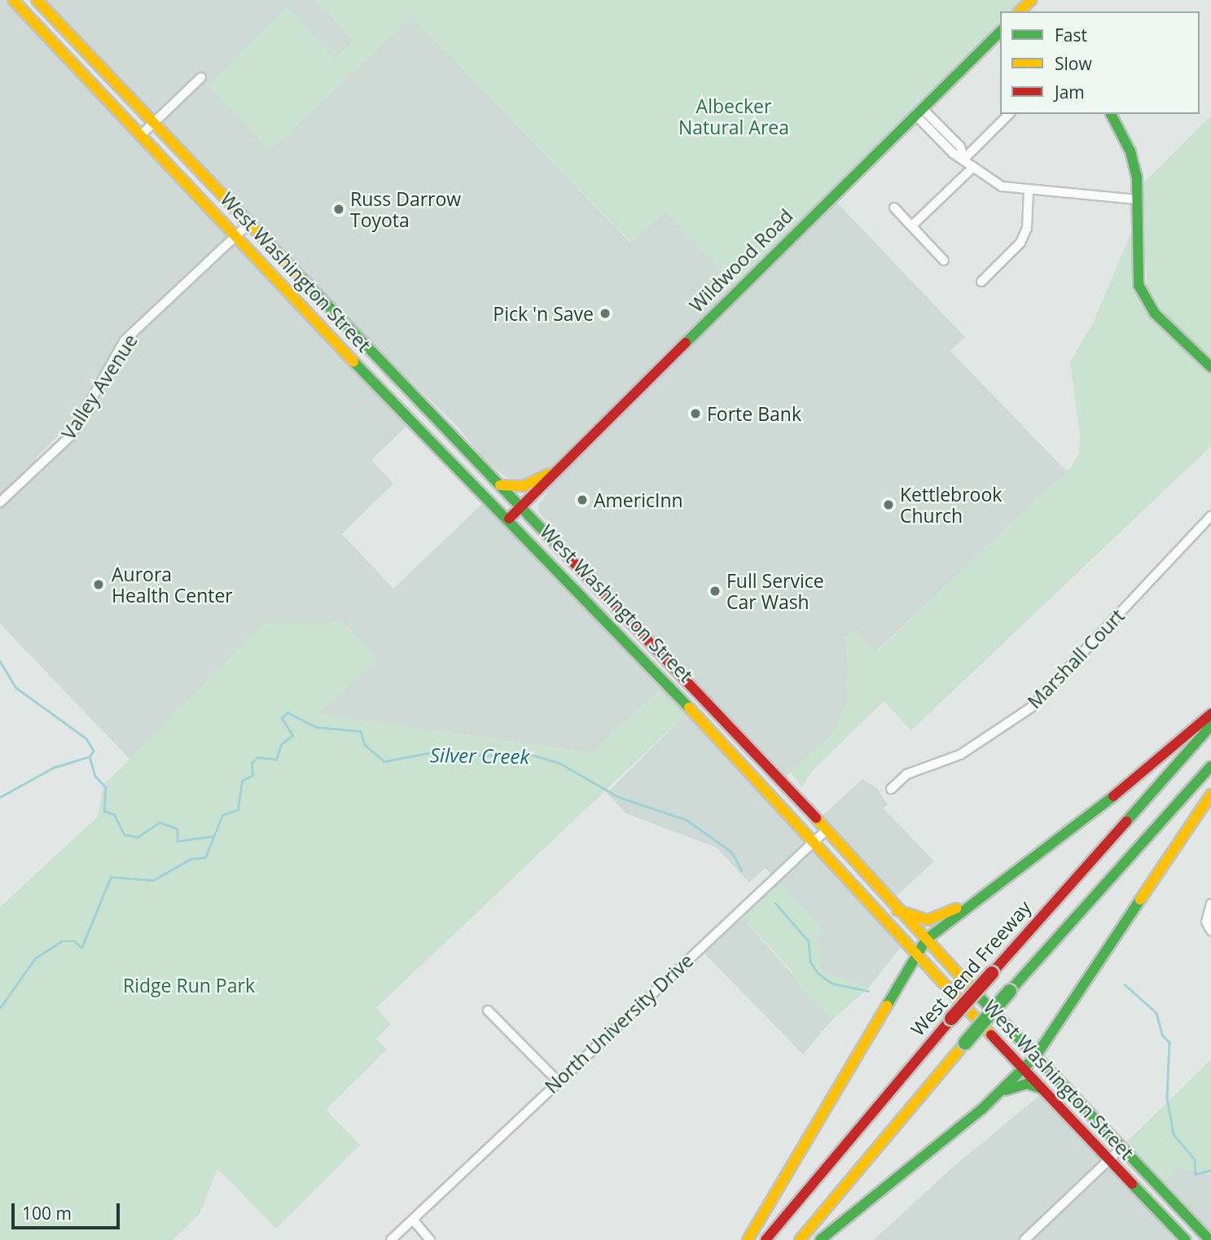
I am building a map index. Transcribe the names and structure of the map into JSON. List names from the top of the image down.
{
  "streets": {
    "main road": ["Wildwood Road", "West Washington Street", "West Bend Freeway"],
    "street": ["Valley Avenue", "Marshall Court", "North University Drive"]
  },
  "crossings": [
    ["Wildwood Road", "West Washington Street"],
    ["West Washington Street", "Valley Avenue"],
    ["West Washington Street", "North University Drive"]
  ],
  "water": ["Silver Creek"],
  "parks": ["Albecker Natural Area", "Ridge Run Park"],
  "places": [
    "Russ Darrow Toyota",
    "Pick 'n Save",
    "Forte Bank",
    "AmericInn",
    "Kettlebrook Church",
    "Aurora Health Center",
    "Full Service Car Wash"
  ],
  "legend": ["Fast", "Slow", "Jam"],
  "scale_bar": "100 m"
}
